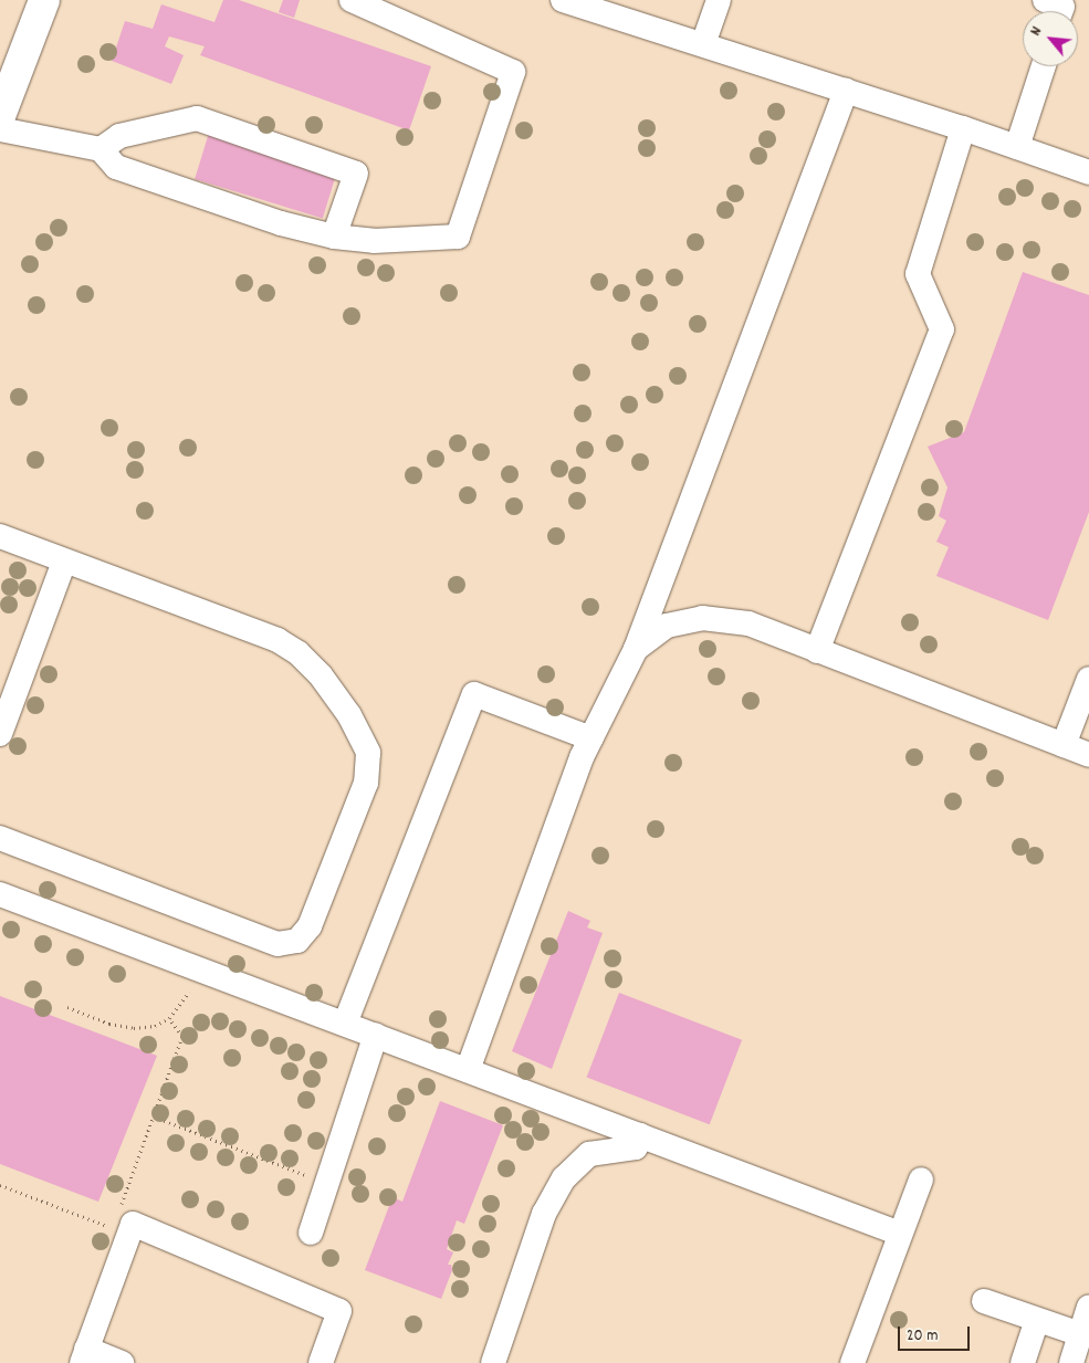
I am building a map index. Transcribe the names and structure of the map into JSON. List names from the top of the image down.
{
  "scale_bar": "20 m",
  "north": "top left"
}
